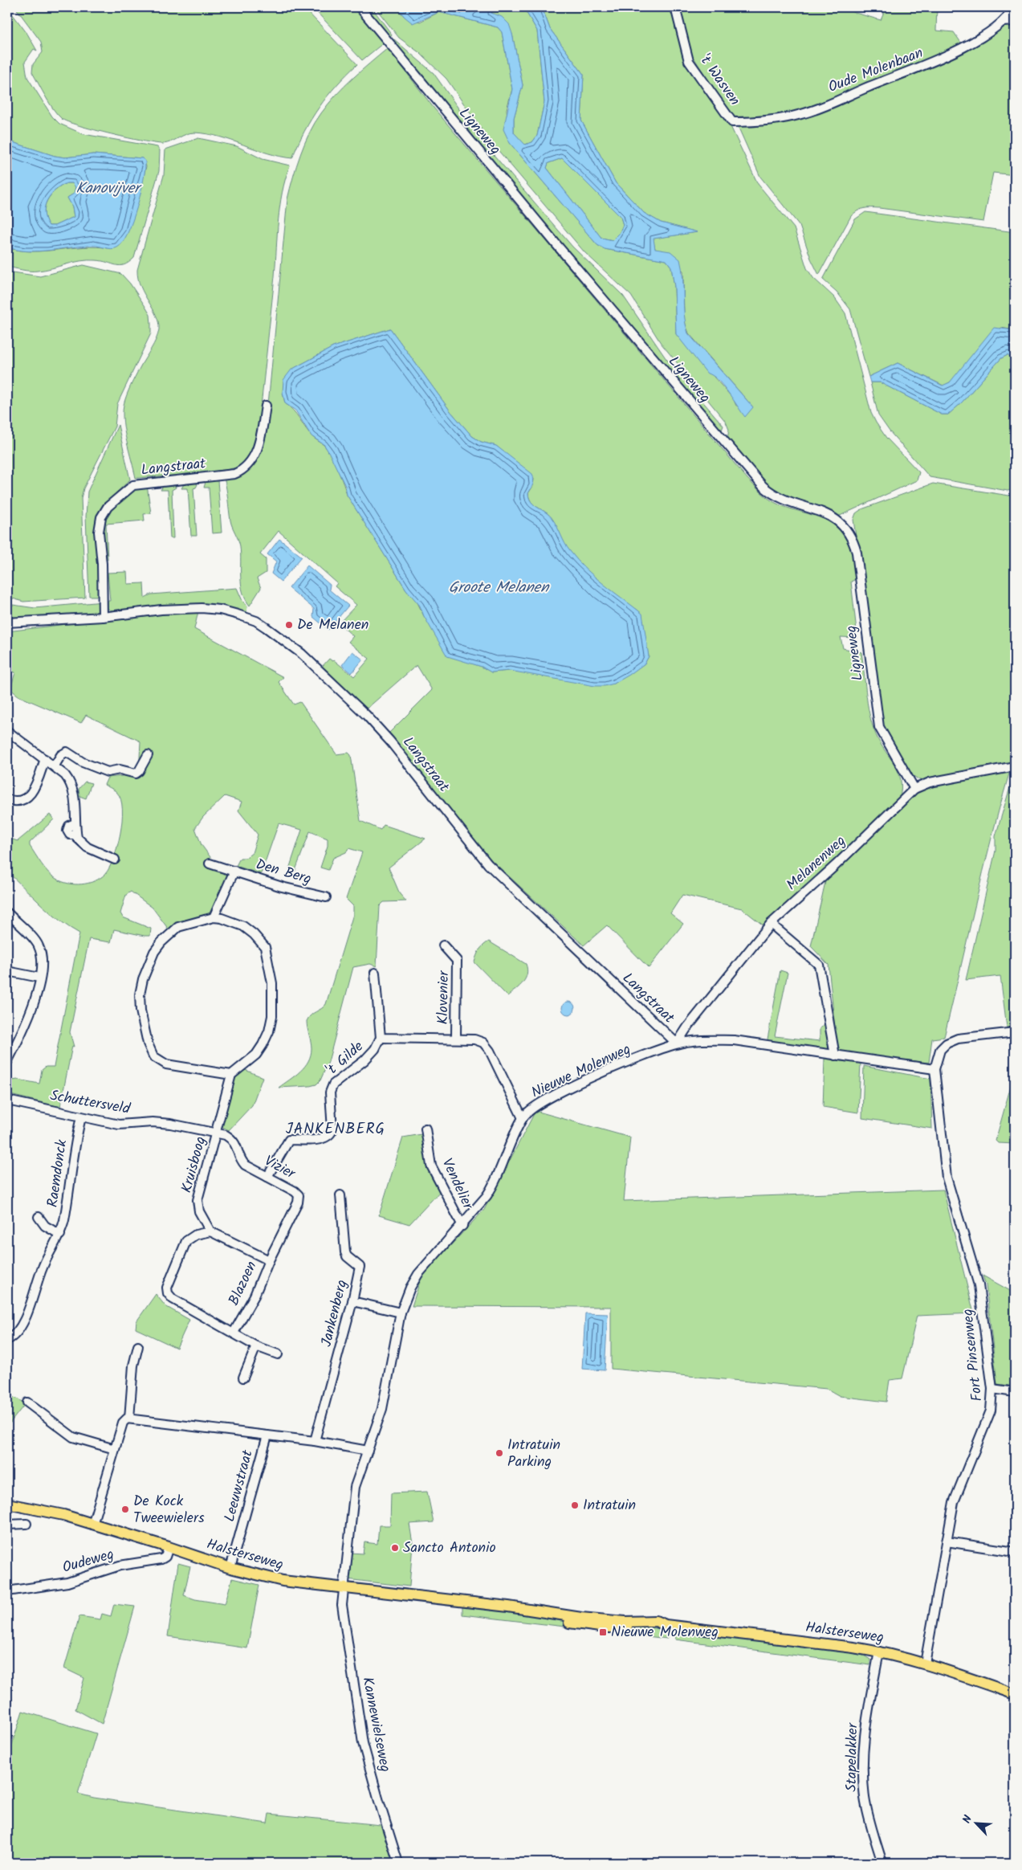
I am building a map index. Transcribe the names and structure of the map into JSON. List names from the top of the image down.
{
  "streets": {
    "main road": ["Halsterseweg"],
    "street": [
      "Oude Molenbaan",
      "'t Wasven",
      "Ligneweg",
      "Langstraat",
      "Melanenweg",
      "Den Berg",
      "Klovenier",
      "'t Gilde",
      "Nieuwe Molenweg",
      "Schuttersveld",
      "Kruisboog",
      "Vizier",
      "Raemdonck",
      "Vendelier",
      "Blazoen",
      "Jankenberg",
      "Fort Pinsenweg",
      "Leeuwstraat",
      "Oudeweg",
      "Kannewielseweg",
      "Stapelakker"
    ]
  },
  "crossings": [
    ["Oude Molenbaan", "'t Wasven"],
    ["Ligneweg", "Melanenweg"],
    ["Langstraat", "Melanenweg"],
    ["Langstraat", "Nieuwe Molenweg"],
    ["Melanenweg", "Nieuwe Molenweg"],
    ["Klovenier", "'t Gilde"],
    ["Klovenier", "Nieuwe Molenweg"],
    ["'t Gilde", "Vizier"],
    ["Nieuwe Molenweg", "Vendelier"],
    ["Nieuwe Molenweg", "Fort Pinsenweg"],
    ["Nieuwe Molenweg", "Halsterseweg"],
    ["Nieuwe Molenweg", "Kannewielseweg"],
    ["Schuttersveld", "Kruisboog"],
    ["Schuttersveld", "Vizier"],
    ["Schuttersveld", "Raemdonck"],
    ["Kruisboog", "Vizier"],
    ["Kruisboog", "Blazoen"],
    ["Vizier", "Blazoen"],
    ["Fort Pinsenweg", "Halsterseweg"],
    ["Leeuwstraat", "Halsterseweg"],
    ["Halsterseweg", "Oudeweg"],
    ["Halsterseweg", "Kannewielseweg"],
    ["Halsterseweg", "Stapelakker"]
  ],
  "districts": ["JANKENBERG"],
  "water": ["Kanovijver", "Groote Melanen"],
  "places": {
    "other": [
      "De Melanen",
      "Intratuin Parking",
      "Intratuin",
      "De Kock Tweewielers",
      "Sancto Antonio"
    ],
    "transit": ["Nieuwe Molenweg"]
  },
  "north": "top left"
}
